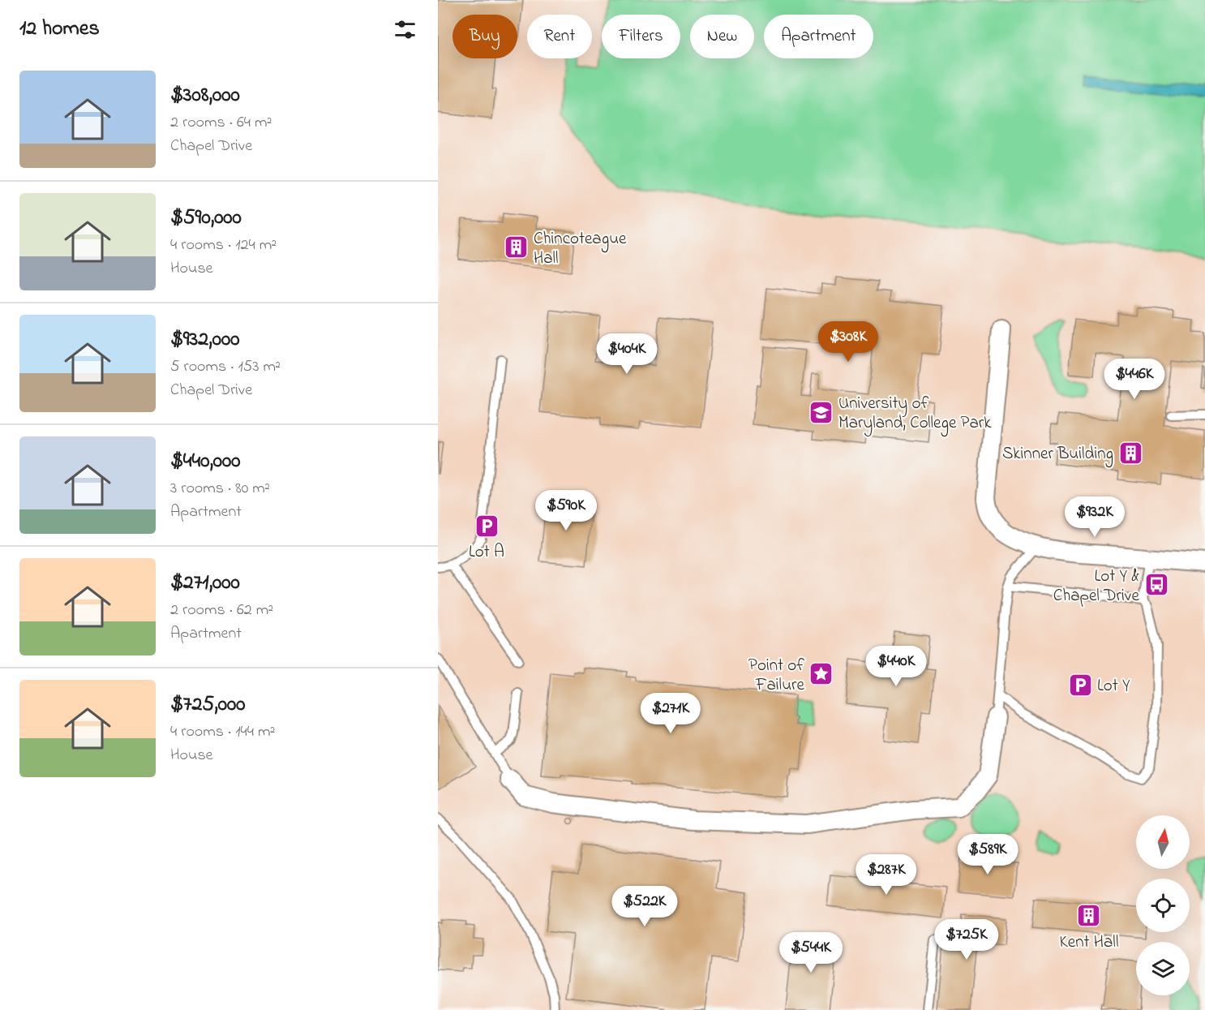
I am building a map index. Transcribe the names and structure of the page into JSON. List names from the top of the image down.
{
  "places": {
    "building": ["Chincoteague Hall", "Skinner Building", "Kent Hall"],
    "school or university": ["University of Maryland, College Park"],
    "parking": ["Lot A", "Lot Y"],
    "bus stop": ["Lot Y & Chapel Drive"],
    "place": ["Point of Failure"]
  },
  "north": "top",
  "page": {
    "heading": "12 homes",
    "chip": [
      "Buy",
      "Rent",
      "Filters",
      "New",
      "Apartment"
    ],
    "list": [
      {
        "name": "$308,000",
        "note": "2 rooms · 64 m² · Chapel Drive"
      },
      {
        "name": "$590,000",
        "note": "4 rooms · 124 m² · House"
      },
      {
        "name": "$932,000",
        "note": "5 rooms · 153 m² · Chapel Drive"
      },
      {
        "name": "$440,000",
        "note": "3 rooms · 80 m² · Apartment"
      },
      {
        "name": "$271,000",
        "note": "2 rooms · 62 m² · Apartment"
      },
      {
        "name": "$725,000",
        "note": "4 rooms · 144 m² · House"
      }
    ],
    "price": [
      "$308K",
      "$404K",
      "$446K",
      "$590K",
      "$932K",
      "$440K",
      "$271K",
      "$589K",
      "$287K",
      "$522K",
      "$725K",
      "$544K"
    ]
  }
}
